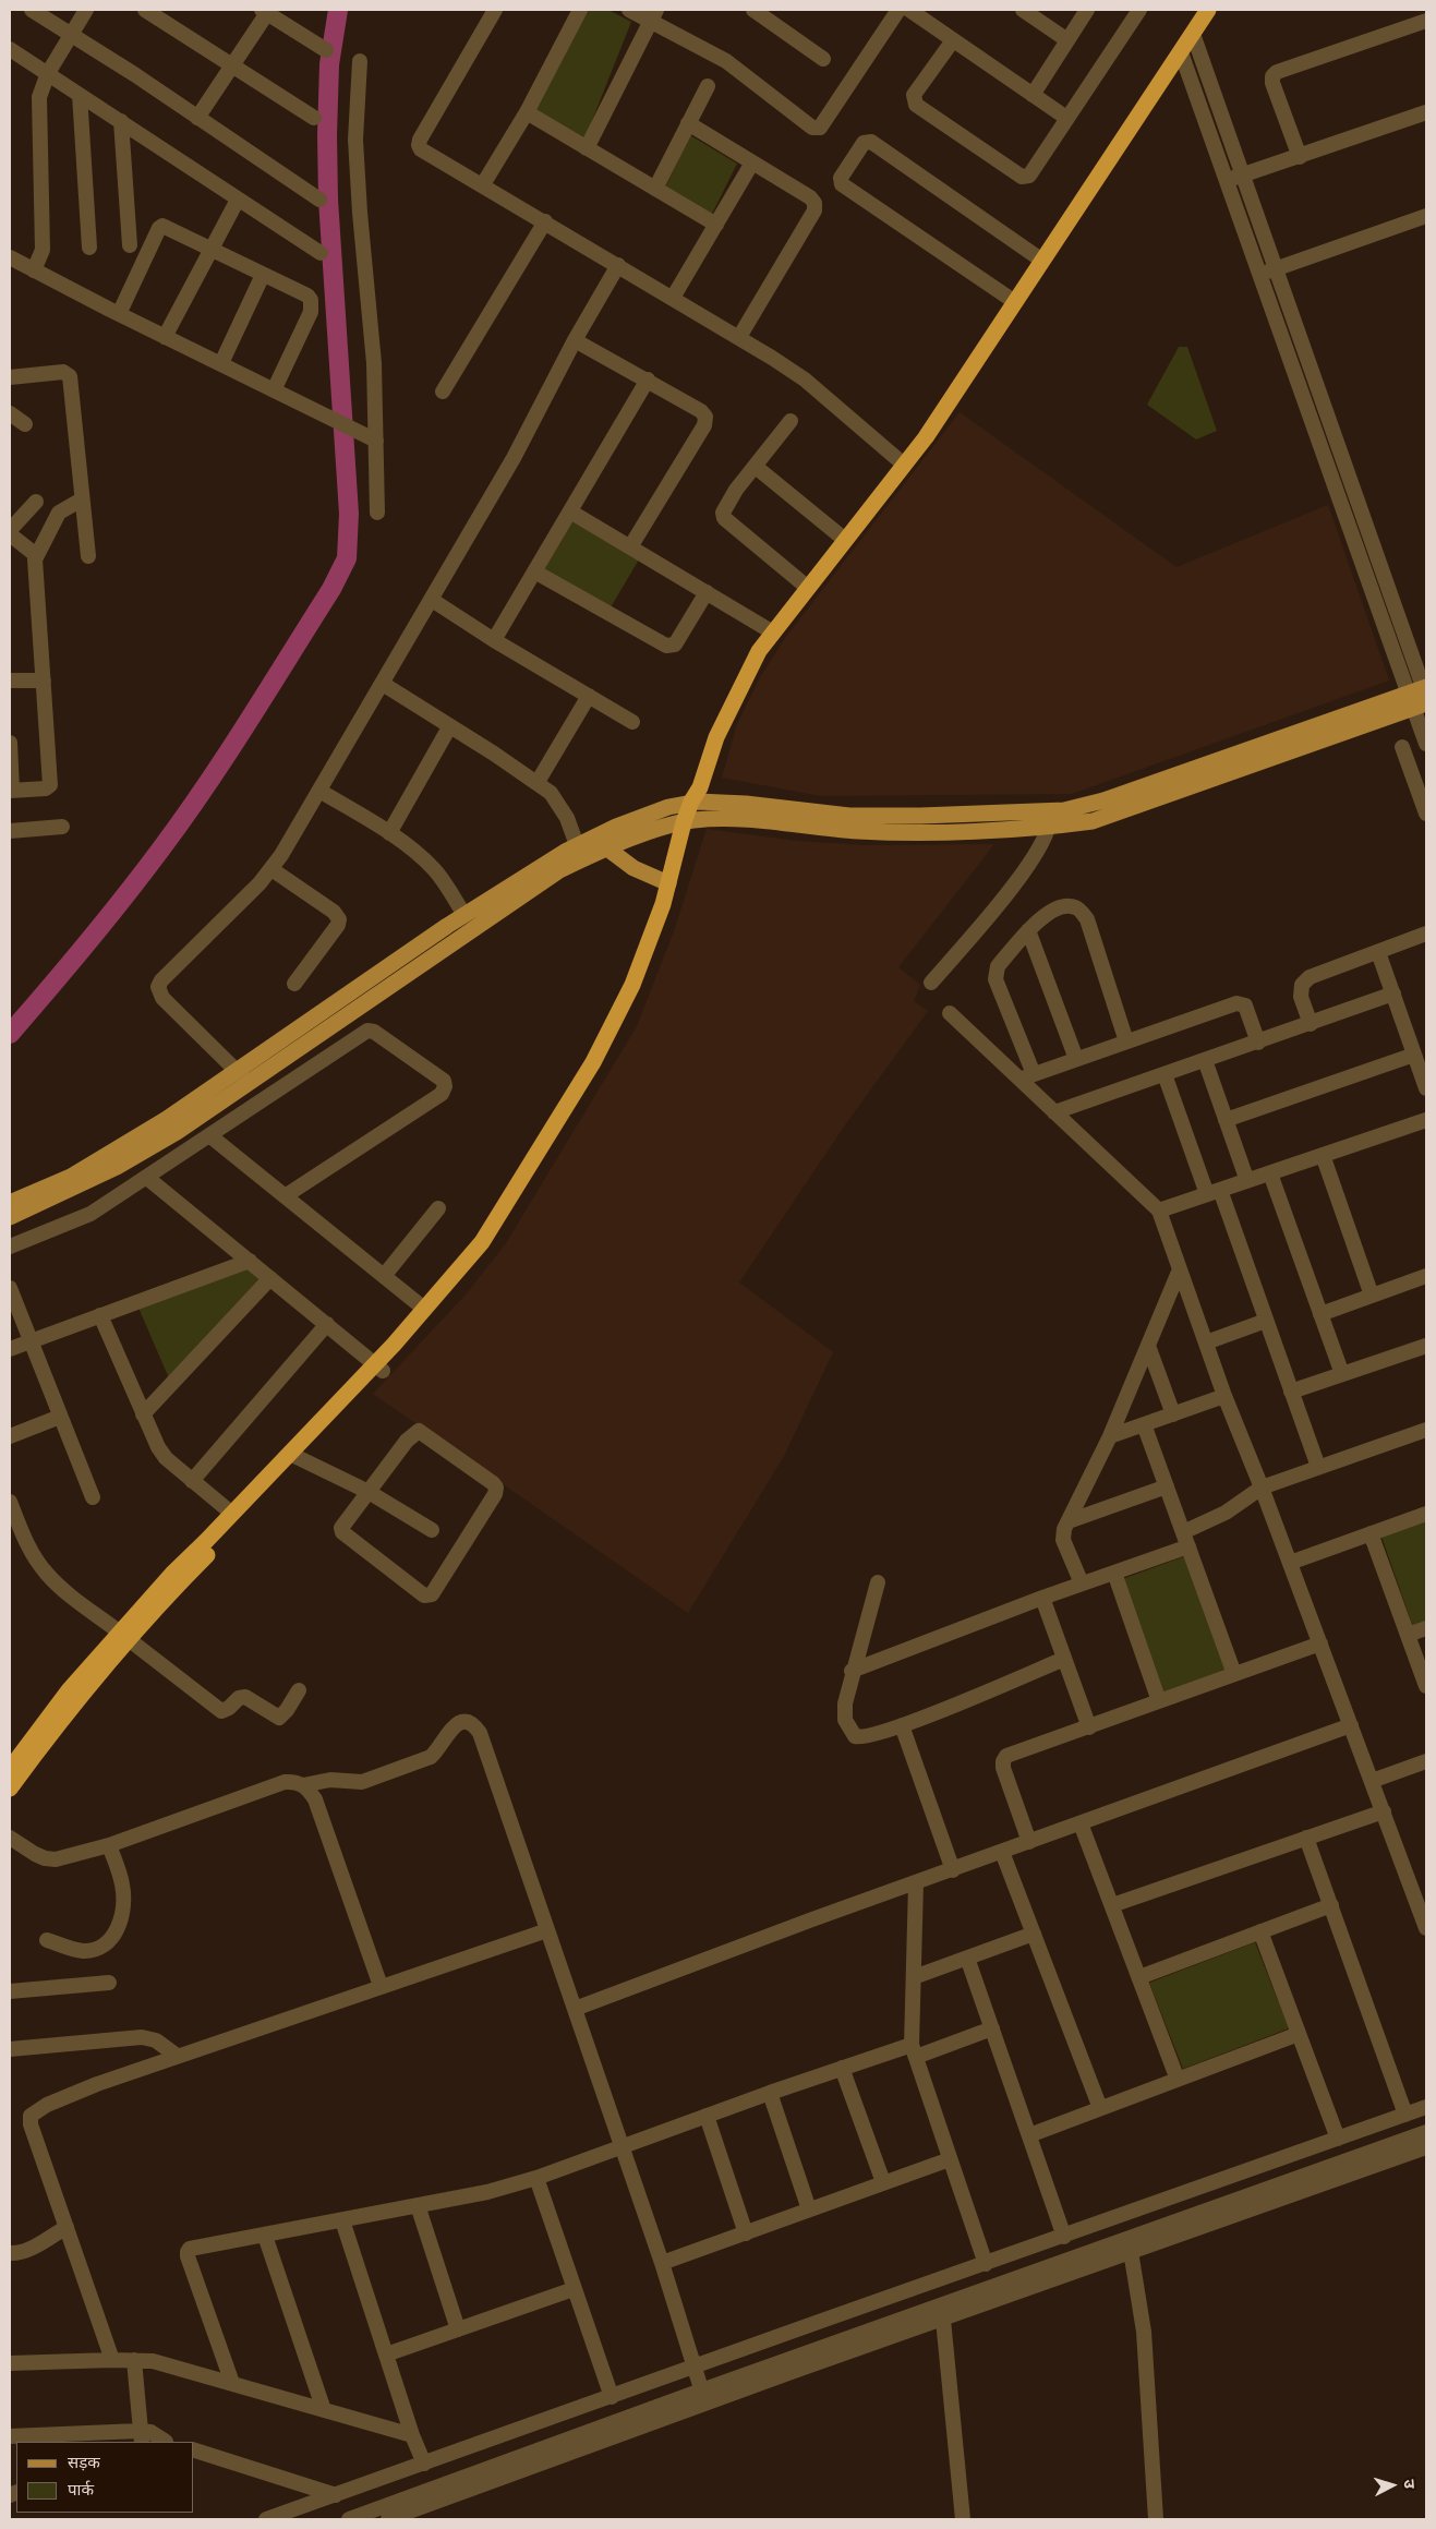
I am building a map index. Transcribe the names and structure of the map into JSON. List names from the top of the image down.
{
  "legend": ["सड़क", "पार्क"],
  "north": "right"
}
